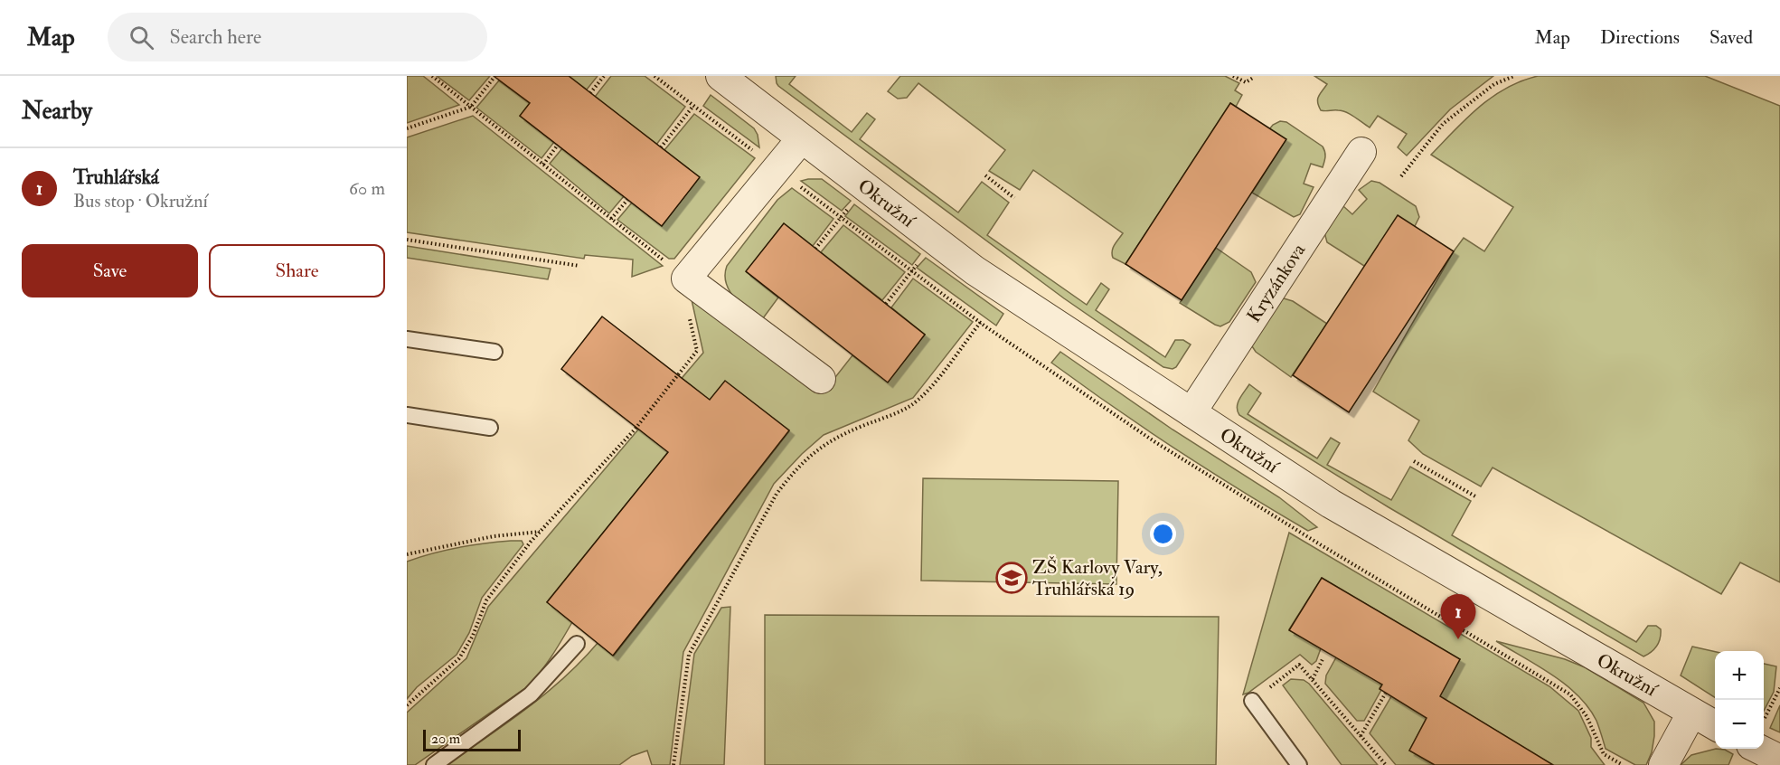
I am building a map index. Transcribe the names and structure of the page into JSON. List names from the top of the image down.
{
  "streets": {
    "street": ["Okružní", "Kryzánkova"]
  },
  "crossings": [
    ["Okružní", "Kryzánkova"]
  ],
  "places": {
    "school or university": ["ZŠ Karlovy Vary, Truhlářská 19"]
  },
  "scale_bar": "20 m",
  "page": {
    "header": "Map",
    "search": "Search here",
    "nav": ["Map", "Directions", "Saved"],
    "heading": "Nearby",
    "list": [
      {
        "mark": "1",
        "name": "Truhlářská",
        "note": "Bus stop · Okružní",
        "value": "60 m"
      }
    ],
    "buttons": ["Save", "Share"],
    "pins": "1",
    "map_buttons": ["+", "−"],
    "scale": "20 m"
  }
}
